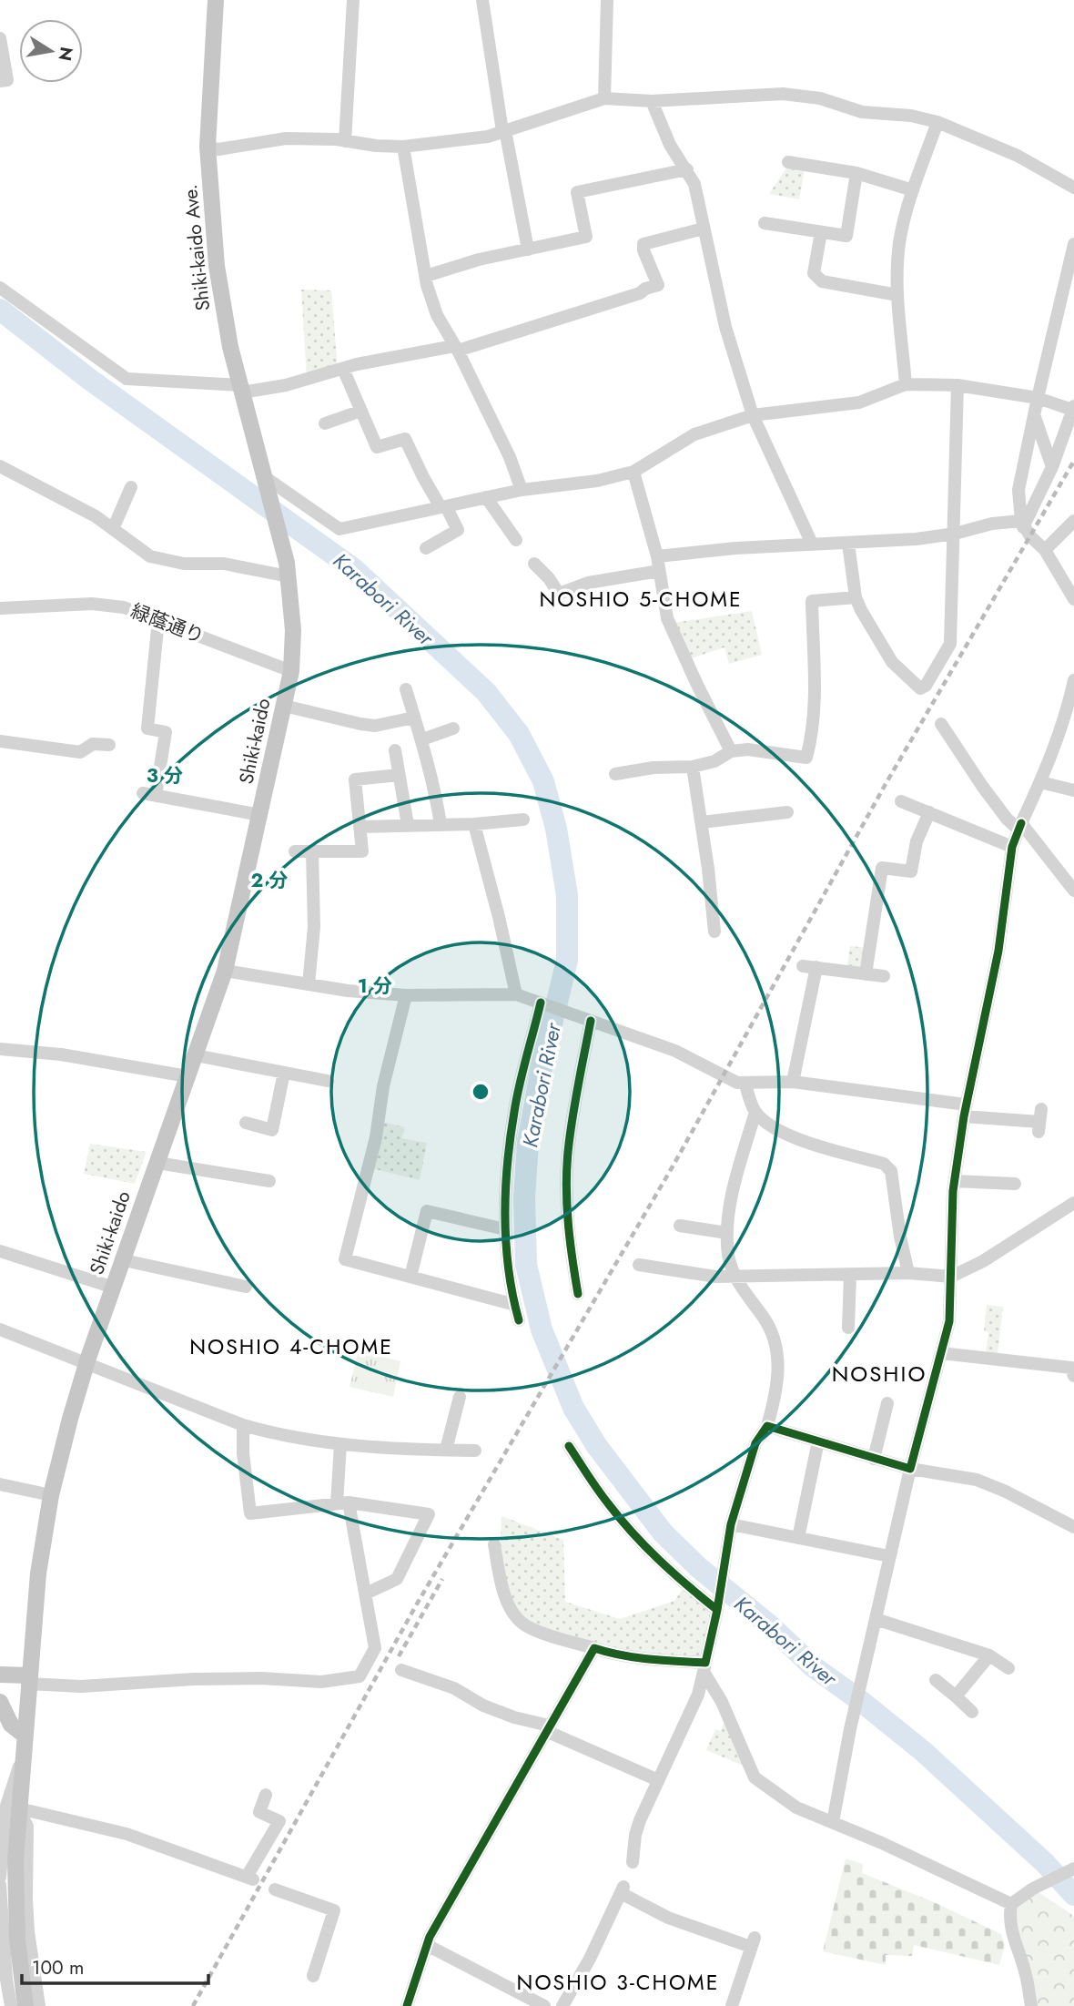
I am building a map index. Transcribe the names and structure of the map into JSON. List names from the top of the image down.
{
  "streets": {
    "main road": ["Shiki-kaido Ave.", "Shiki-kaido"],
    "street": ["緑蔭通り"]
  },
  "crossings": [
    ["Shiki-kaido Ave.", "Shiki-kaido"],
    ["緑蔭通り", "Shiki-kaido"]
  ],
  "districts": [
    "NOSHIO 5-CHOME",
    "NOSHIO 4-CHOME",
    "NOSHIO",
    "NOSHIO 3-CHOME"
  ],
  "water": ["Karabori River"],
  "scale_bar": "100 m",
  "north": "right",
  "rings": ["3 分", "2 分", "1 分"]
}
